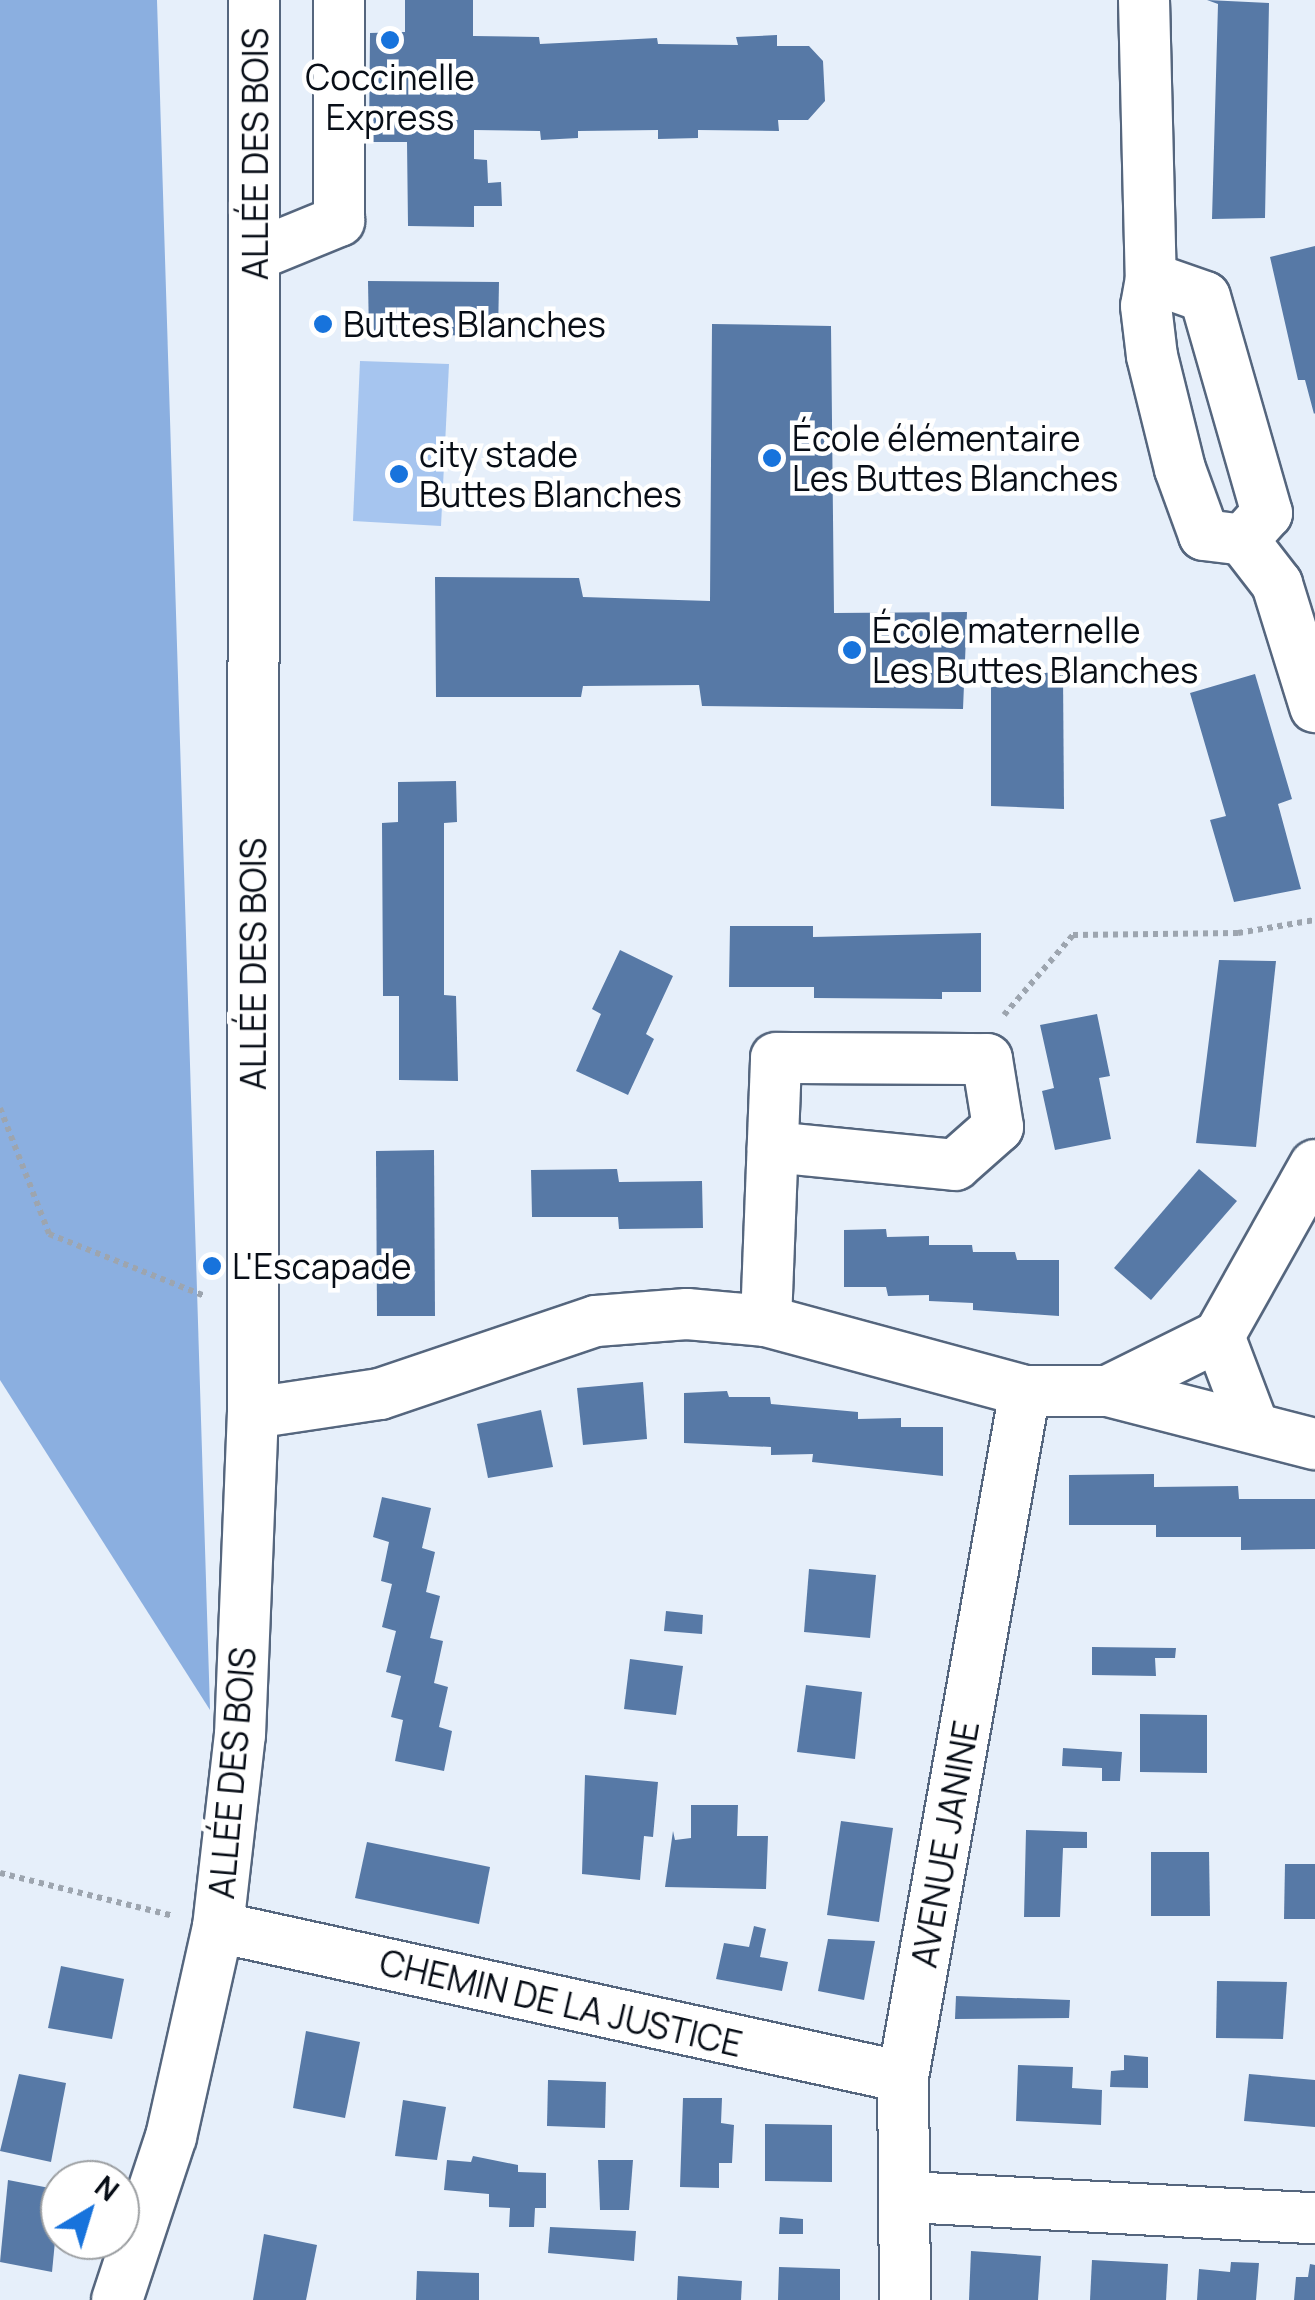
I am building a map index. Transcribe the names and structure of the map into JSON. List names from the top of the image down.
{
  "streets": {
    "street": ["ALLÉE DES BOIS", "AVENUE JANINE", "CHEMIN DE LA JUSTICE"]
  },
  "crossings": [
    ["ALLÉE DES BOIS", "CHEMIN DE LA JUSTICE"],
    ["AVENUE JANINE", "CHEMIN DE LA JUSTICE"]
  ],
  "places": [
    "Coccinelle Express",
    "Buttes Blanches",
    "École élémentaire Les Buttes Blanches",
    "city stade Buttes Blanches",
    "École maternelle Les Buttes Blanches",
    "L'Escapade"
  ],
  "north": "top right"
}
